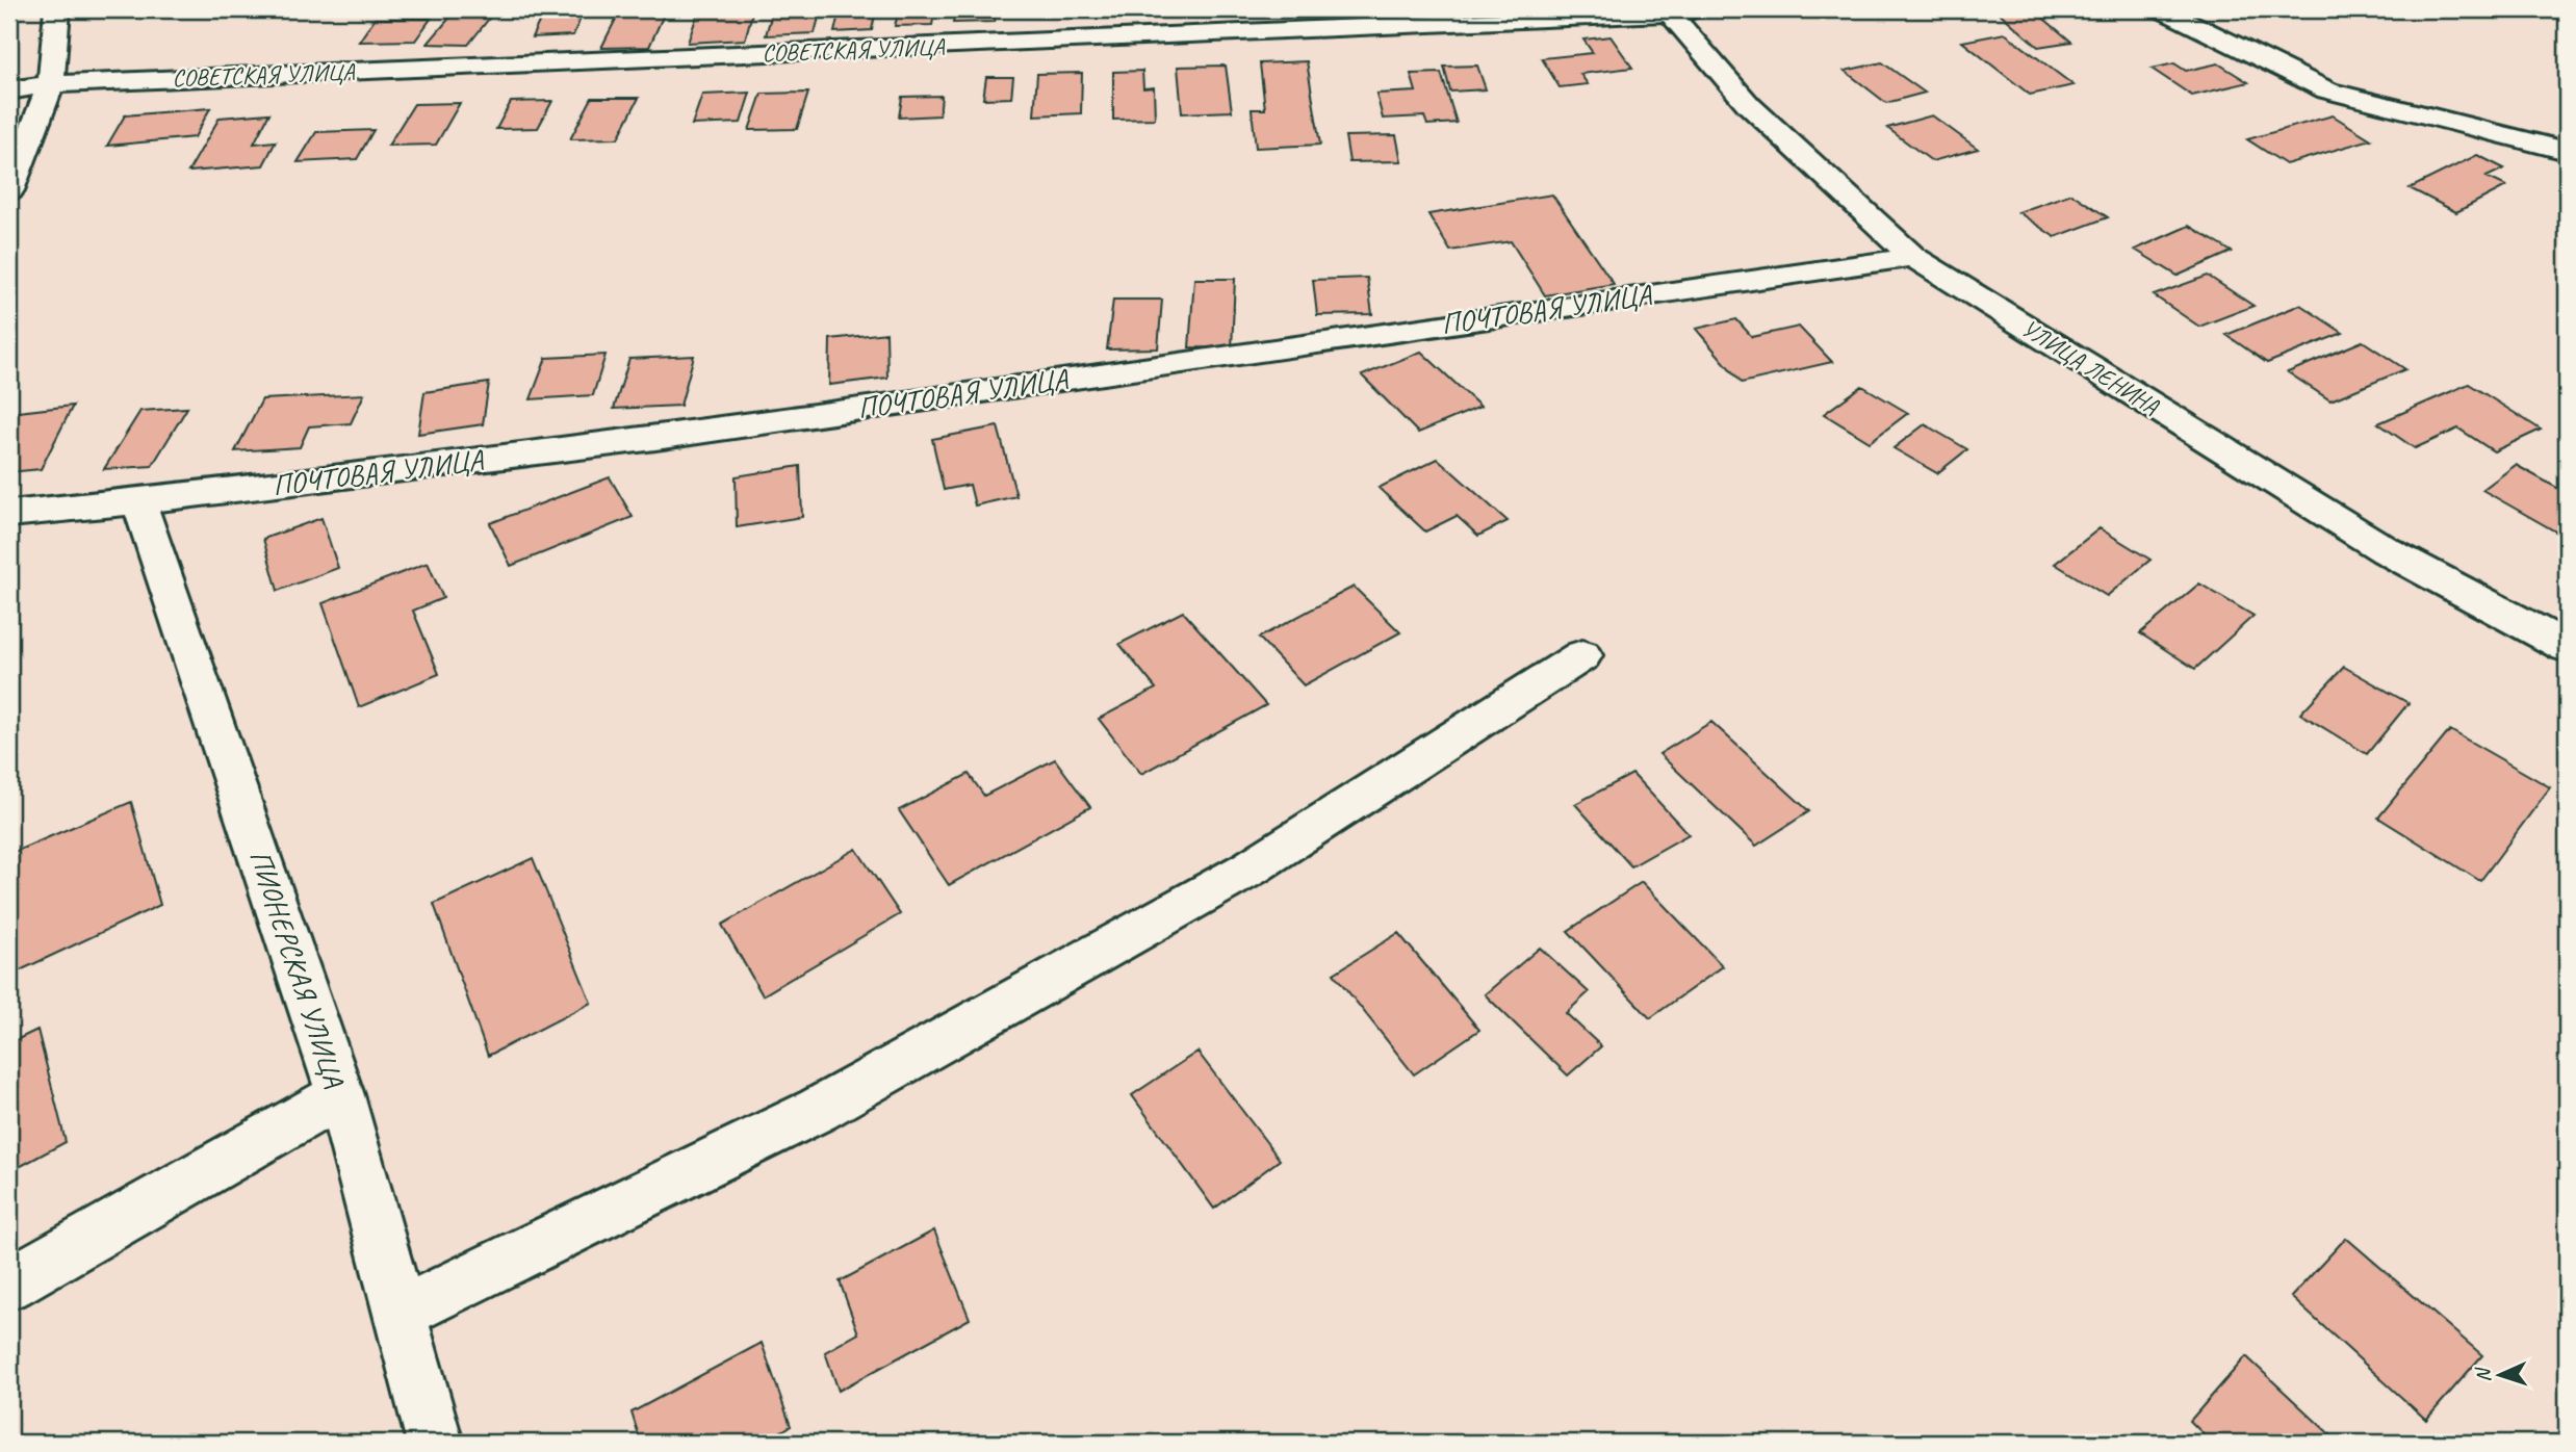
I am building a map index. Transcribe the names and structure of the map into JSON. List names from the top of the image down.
{
  "streets": {
    "street": [
      "СОВЕТСКАЯ УЛИЦА",
      "ПОЧТОВАЯ УЛИЦА",
      "УЛИЦА ЛЕНИНА",
      "ПИОНЕРСКАЯ УЛИЦА"
    ]
  },
  "crossings": [
    ["СОВЕТСКАЯ УЛИЦА", "УЛИЦА ЛЕНИНА"],
    ["ПОЧТОВАЯ УЛИЦА", "УЛИЦА ЛЕНИНА"],
    ["ПОЧТОВАЯ УЛИЦА", "ПИОНЕРСКАЯ УЛИЦА"]
  ],
  "north": "left"
}
